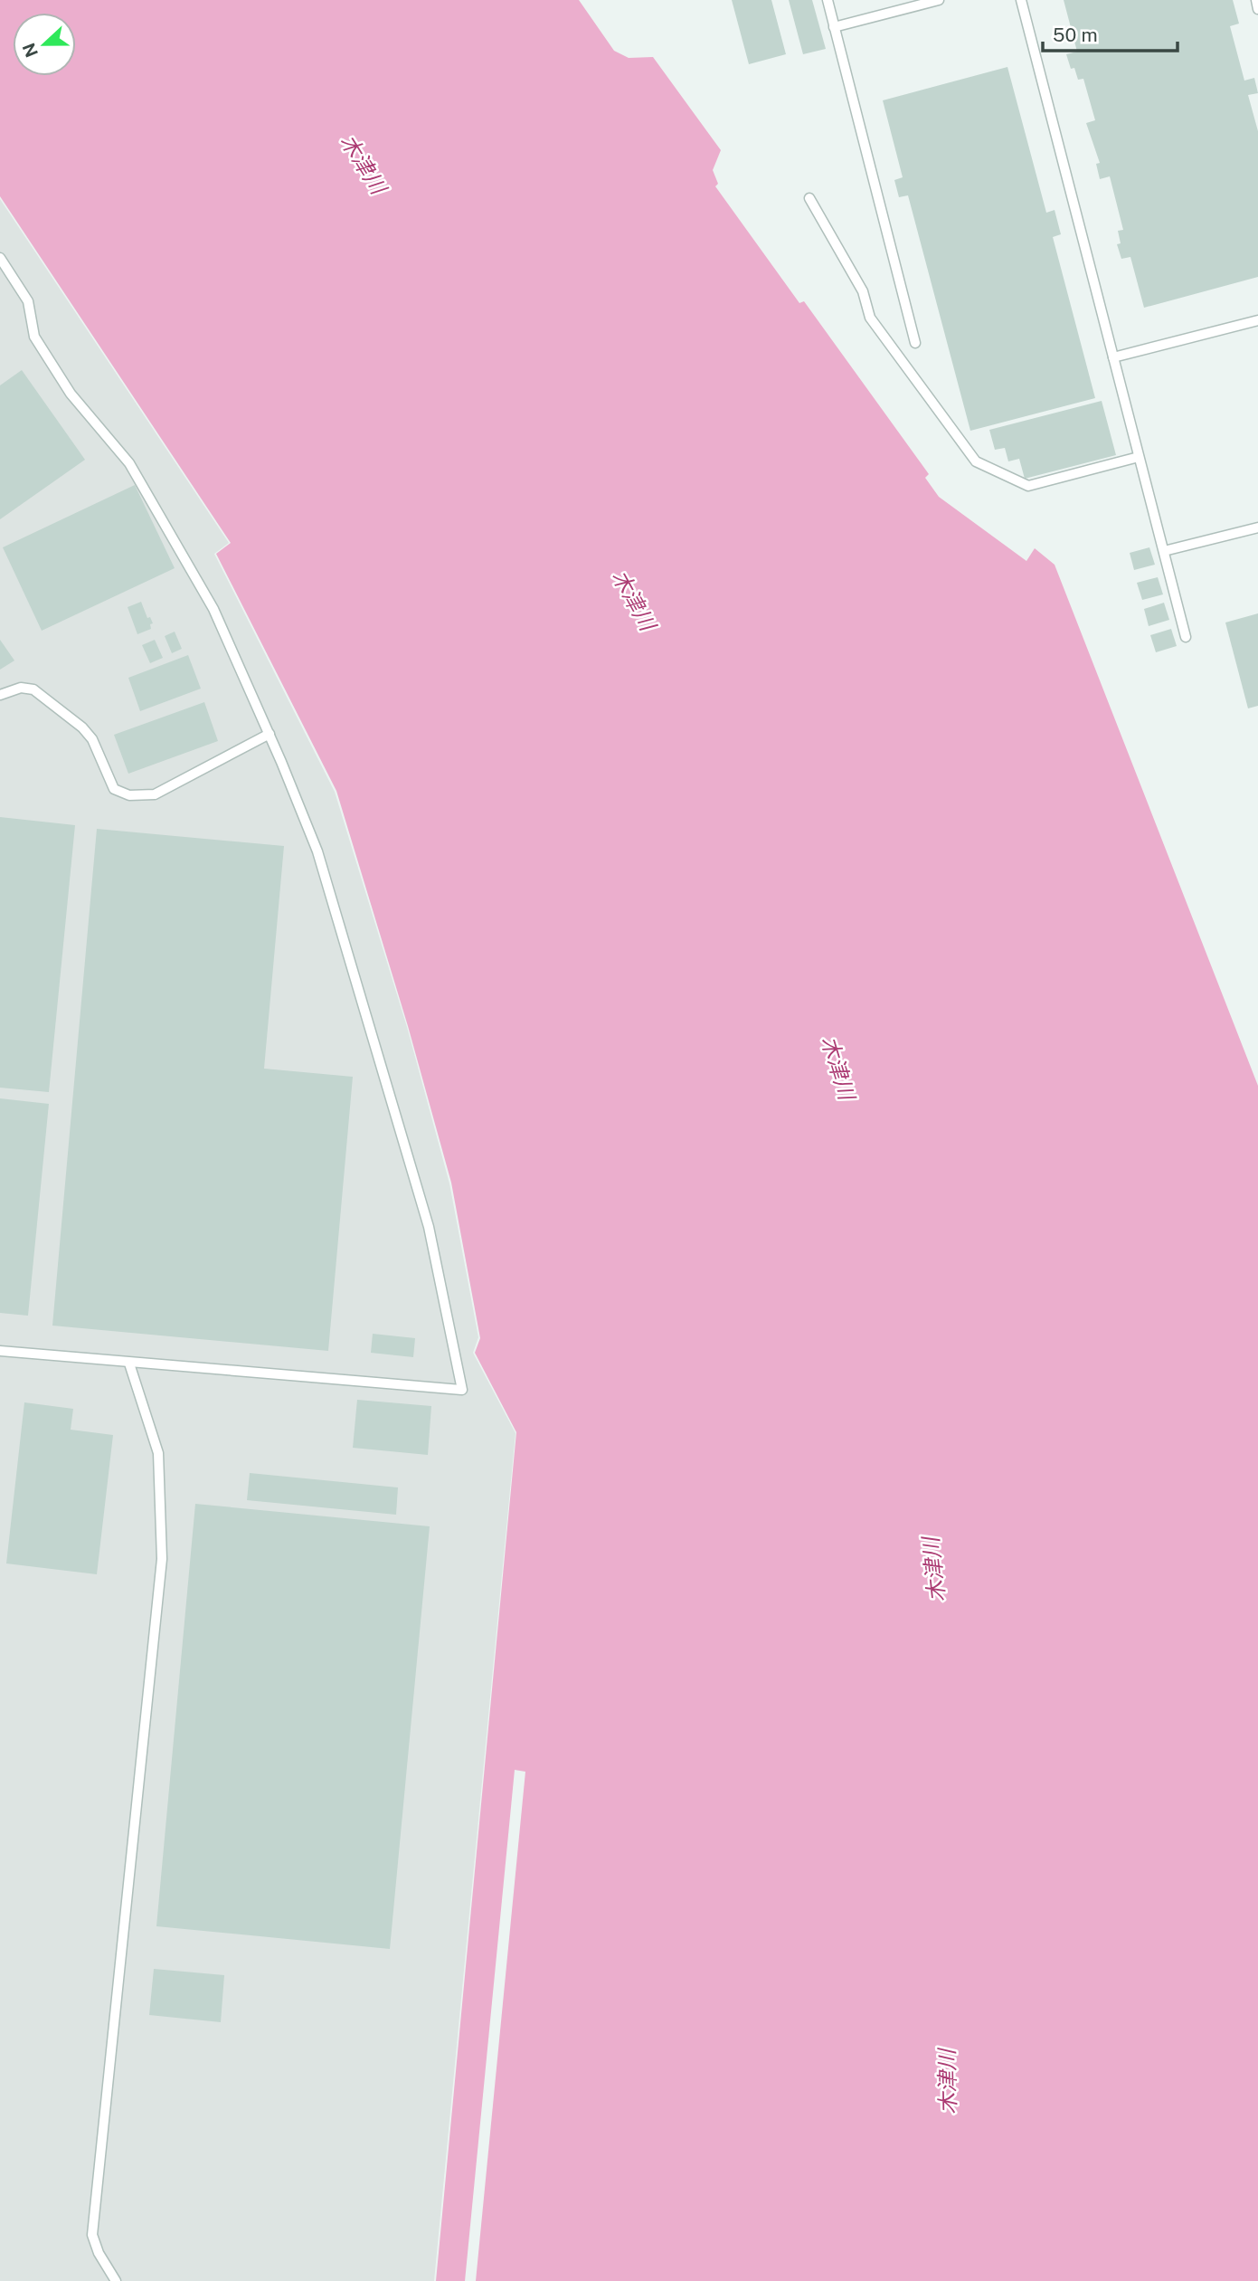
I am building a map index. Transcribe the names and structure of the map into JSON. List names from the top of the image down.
{
  "water": ["木津川"],
  "scale_bar": "50 m",
  "north": "left"
}
